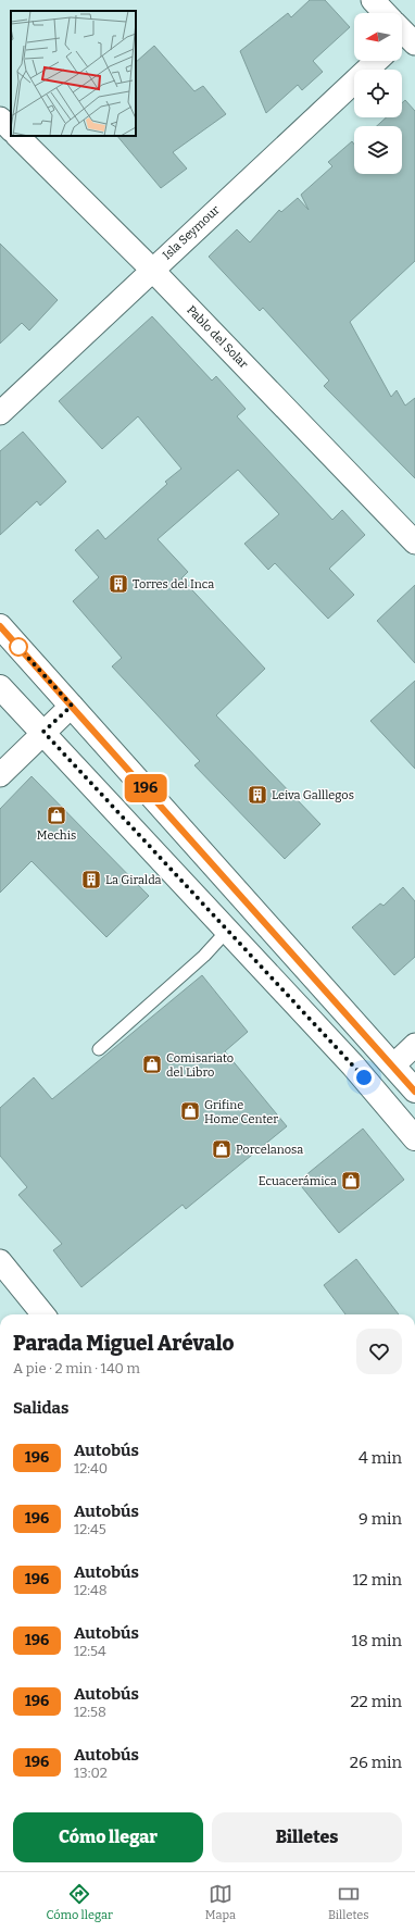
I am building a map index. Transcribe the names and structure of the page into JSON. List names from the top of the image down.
{
  "streets": {
    "street": ["Isla Seymour", "Pablo del Solar"]
  },
  "crossings": [
    ["Isla Seymour", "Pablo del Solar"]
  ],
  "places": {
    "building": ["Torres del Inca", "Leiva Galllegos", "La Giralda"],
    "shop": [
      "Mechis",
      "Comisariato del Libro",
      "Grifine Home Center",
      "Porcelanosa",
      "Ecuacerámica"
    ]
  },
  "lines": ["bus line 196"],
  "north": "left",
  "page": {
    "on_map": "196",
    "heading": [
      ["Parada Miguel Arévalo", "A pie · 2 min · 140 m"],
      "Salidas"
    ],
    "list": [
      {
        "mark": "196",
        "name": "Autobús",
        "note": "12:40",
        "value": "4 min"
      },
      {
        "mark": "196",
        "name": "Autobús",
        "note": "12:45",
        "value": "9 min"
      },
      {
        "mark": "196",
        "name": "Autobús",
        "note": "12:48",
        "value": "12 min"
      },
      {
        "mark": "196",
        "name": "Autobús",
        "note": "12:54",
        "value": "18 min"
      },
      {
        "mark": "196",
        "name": "Autobús",
        "note": "12:58",
        "value": "22 min"
      },
      {
        "mark": "196",
        "name": "Autobús",
        "note": "13:02",
        "value": "26 min"
      }
    ],
    "buttons": ["Cómo llegar", "Billetes"],
    "tabs": ["Cómo llegar", "Mapa", "Billetes"]
  }
}
